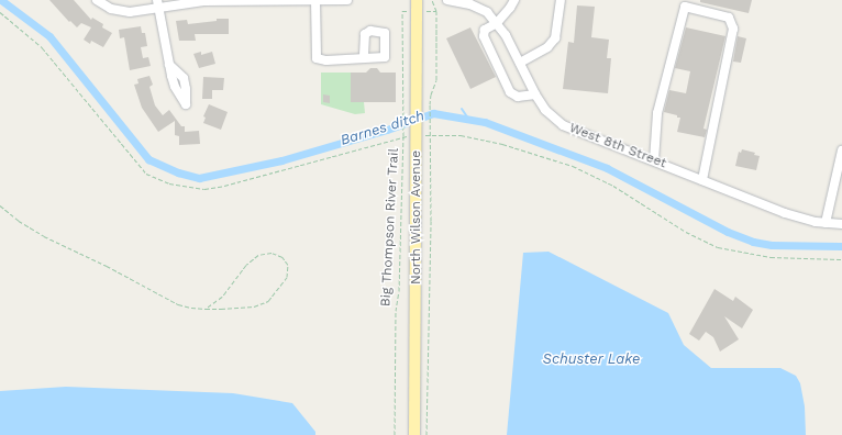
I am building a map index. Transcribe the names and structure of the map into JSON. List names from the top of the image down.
{
  "streets": {
    "main road": ["North Wilson Avenue"],
    "street": ["West 8th Street"],
    "path": ["Big Thompson River Trail"]
  },
  "water": ["Barnes ditch", "Schuster Lake"]
}
